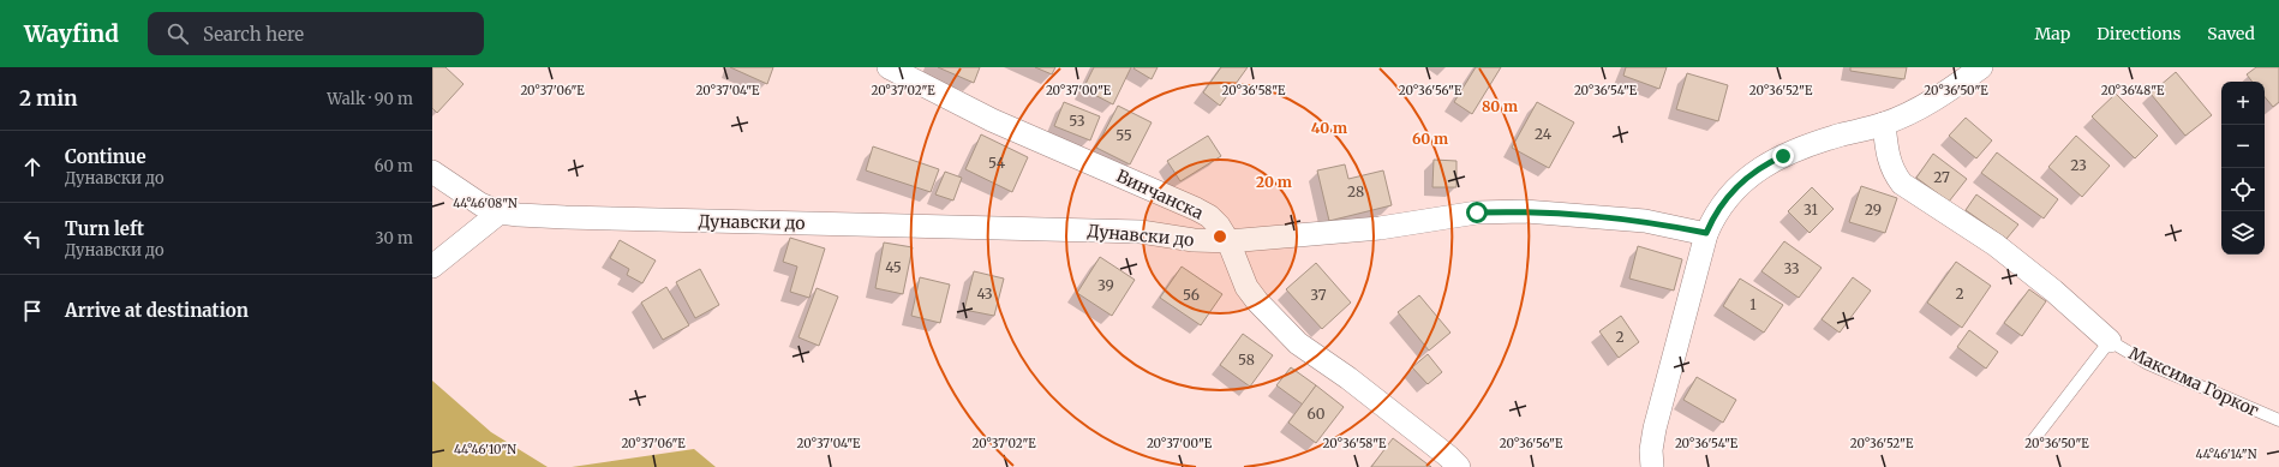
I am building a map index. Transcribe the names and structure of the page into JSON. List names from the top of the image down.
{
  "streets": {
    "street": ["Винчанска", "Дунавски до", "Максима Горког"]
  },
  "crossings": [
    ["Винчанска", "Дунавски до"]
  ],
  "house_numbers": [
    "53",
    "24",
    "55",
    "54",
    "23",
    "27",
    "28",
    "31",
    "29",
    "45",
    "33",
    "39",
    "43",
    "2",
    "56",
    "37",
    "1",
    "2",
    "58",
    "60"
  ],
  "page": {
    "header": "Wayfind",
    "search": "Search here",
    "nav": ["Map", "Directions", "Saved"],
    "heading": ["2 min", "Walk · 90 m"],
    "map_buttons": ["+", "−"],
    "list": [
      ["Continue", "Дунавски до", "60 m"],
      ["Turn left", "Дунавски до", "30 m"],
      "Arrive at destination"
    ]
  },
  "coordinates": [
    "20°37'06\"E",
    "20°37'04\"E",
    "20°37'02\"E",
    "20°37'00\"E",
    "20°36'58\"E",
    "20°36'56\"E",
    "20°36'54\"E",
    "20°36'52\"E",
    "20°36'50\"E",
    "20°36'48\"E",
    "44°46'08\"N",
    "44°46'10\"N",
    "44°46'14\"N"
  ],
  "rings": [
    "80 m",
    "40 m",
    "60 m",
    "20 m"
  ]
}
